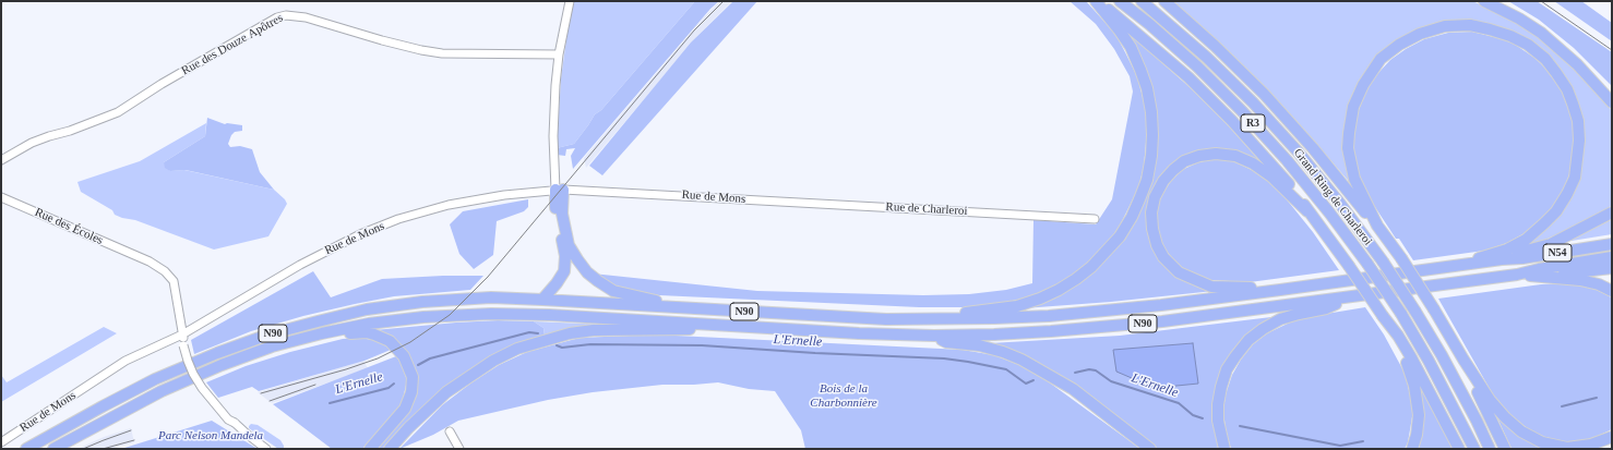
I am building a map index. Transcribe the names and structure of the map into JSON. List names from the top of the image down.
{
  "streets": {
    "highway": [
      "R3",
      "Grand Ring de Charleroi",
      "N54",
      "N90"
    ],
    "street": [
      "Rue des Douze Apôtres",
      "Rue de Mons",
      "Rue de Charleroi",
      "Rue des Écoles"
    ]
  },
  "crossings": [
    ["Rue de Mons", "Rue de Charleroi"],
    ["Rue de Mons", "Rue des Écoles"],
    ["N54", "N90"]
  ],
  "water": ["L'Ernelle"],
  "parks": ["Bois de la Charbonnière", "Parc Nelson Mandela"]
}
